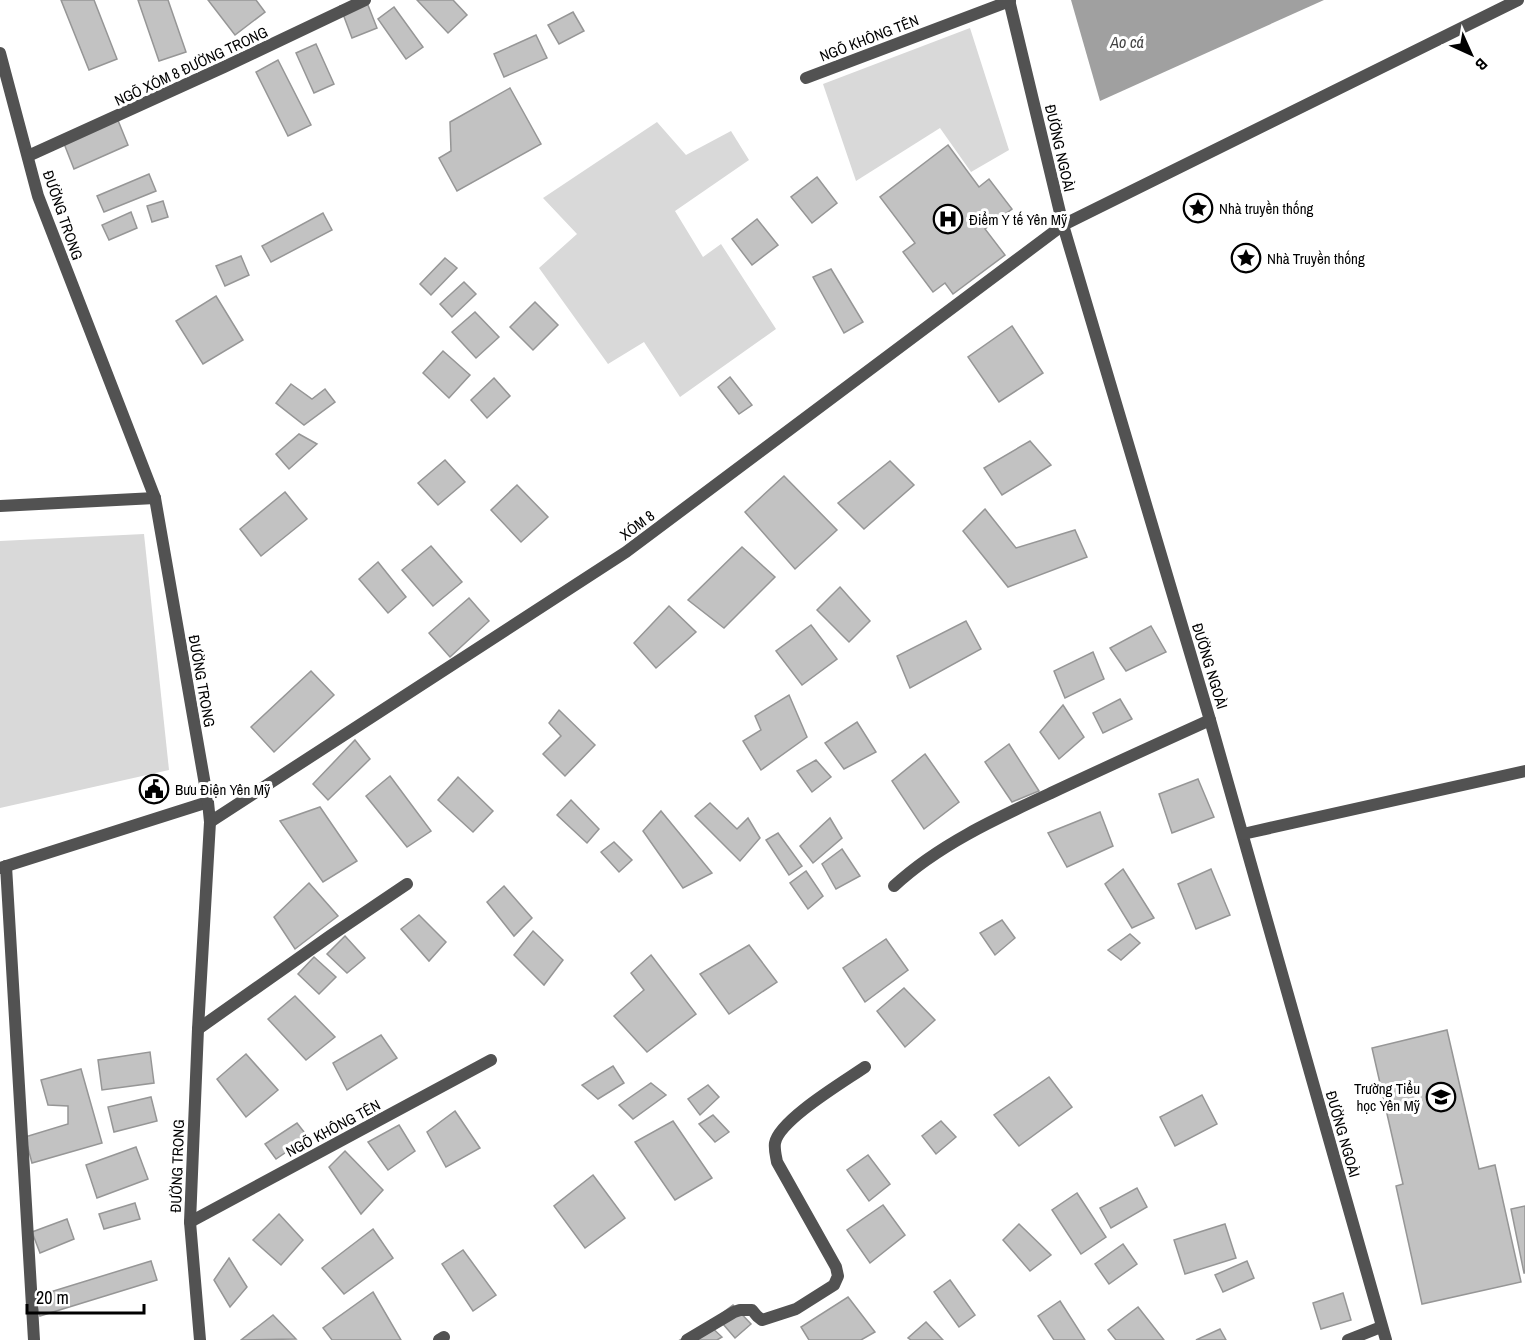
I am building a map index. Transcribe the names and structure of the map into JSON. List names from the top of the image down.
{
  "streets": {
    "street": [
      "NGÕ KHÔNG TÊN",
      "NGÕ XÓM 8 ĐƯỜNG TRONG",
      "ĐƯỜNG NGOÀI",
      "ĐƯỜNG TRONG",
      "XÓM 8"
    ]
  },
  "crossings": [
    ["NGÕ KHÔNG TÊN", "ĐƯỜNG NGOÀI"],
    ["NGÕ KHÔNG TÊN", "ĐƯỜNG TRONG"],
    ["NGÕ XÓM 8 ĐƯỜNG TRONG", "ĐƯỜNG TRONG"],
    ["ĐƯỜNG NGOÀI", "XÓM 8"],
    ["ĐƯỜNG TRONG", "XÓM 8"]
  ],
  "water": ["Ao cá"],
  "places": {
    "place": ["Nhà truyền thống", "Nhà Truyền thống"],
    "hospital": ["Điểm Y tế Yên Mỹ"],
    "public building": ["Bưu Điện Yên Mỹ"],
    "school or university": ["Trường Tiểu học Yên Mỹ"]
  },
  "scale_bar": "20 m",
  "north": "bottom right"
}
